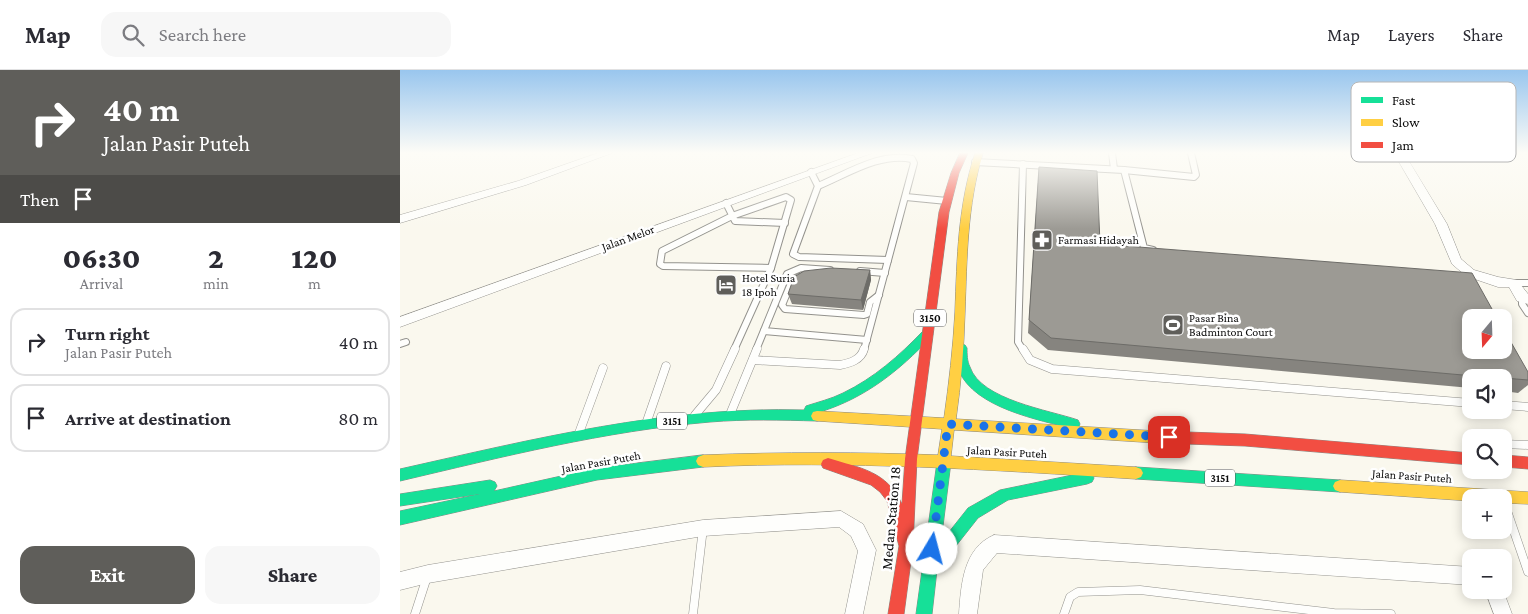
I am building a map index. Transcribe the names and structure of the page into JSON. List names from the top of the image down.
{
  "streets": {
    "main road": [
      "3150",
      "3151",
      "Jalan Pasir Puteh",
      "Medan Station 18"
    ],
    "street": ["Jalan Melor"]
  },
  "crossings": [
    ["3150", "Jalan Pasir Puteh"],
    ["3150", "Medan Station 18"],
    ["Jalan Pasir Puteh", "Medan Station 18"]
  ],
  "places": {
    "pharmacy": ["Farmasi Hidayah"],
    "hotel": ["Hotel Suria 18 Ipoh"],
    "sports": ["Pasar Bina Badminton Court"]
  },
  "legend": ["Fast", "Slow", "Jam"],
  "north": "bottom",
  "page": {
    "header": "Map",
    "search": "Search here",
    "nav": ["Map", "Layers", "Share"],
    "turn": ["40 m", "Jalan Pasir Puteh"],
    "then": "Then",
    "eta": [
      "06:30",
      "Arrival",
      "2",
      "min",
      "120",
      "m"
    ],
    "list": [
      {
        "name": "Turn right",
        "note": "Jalan Pasir Puteh",
        "value": "40 m"
      },
      {
        "name": "Arrive at destination",
        "value": "80 m"
      }
    ],
    "map_buttons": ["+", "−"],
    "buttons": ["Exit", "Share"]
  }
}
